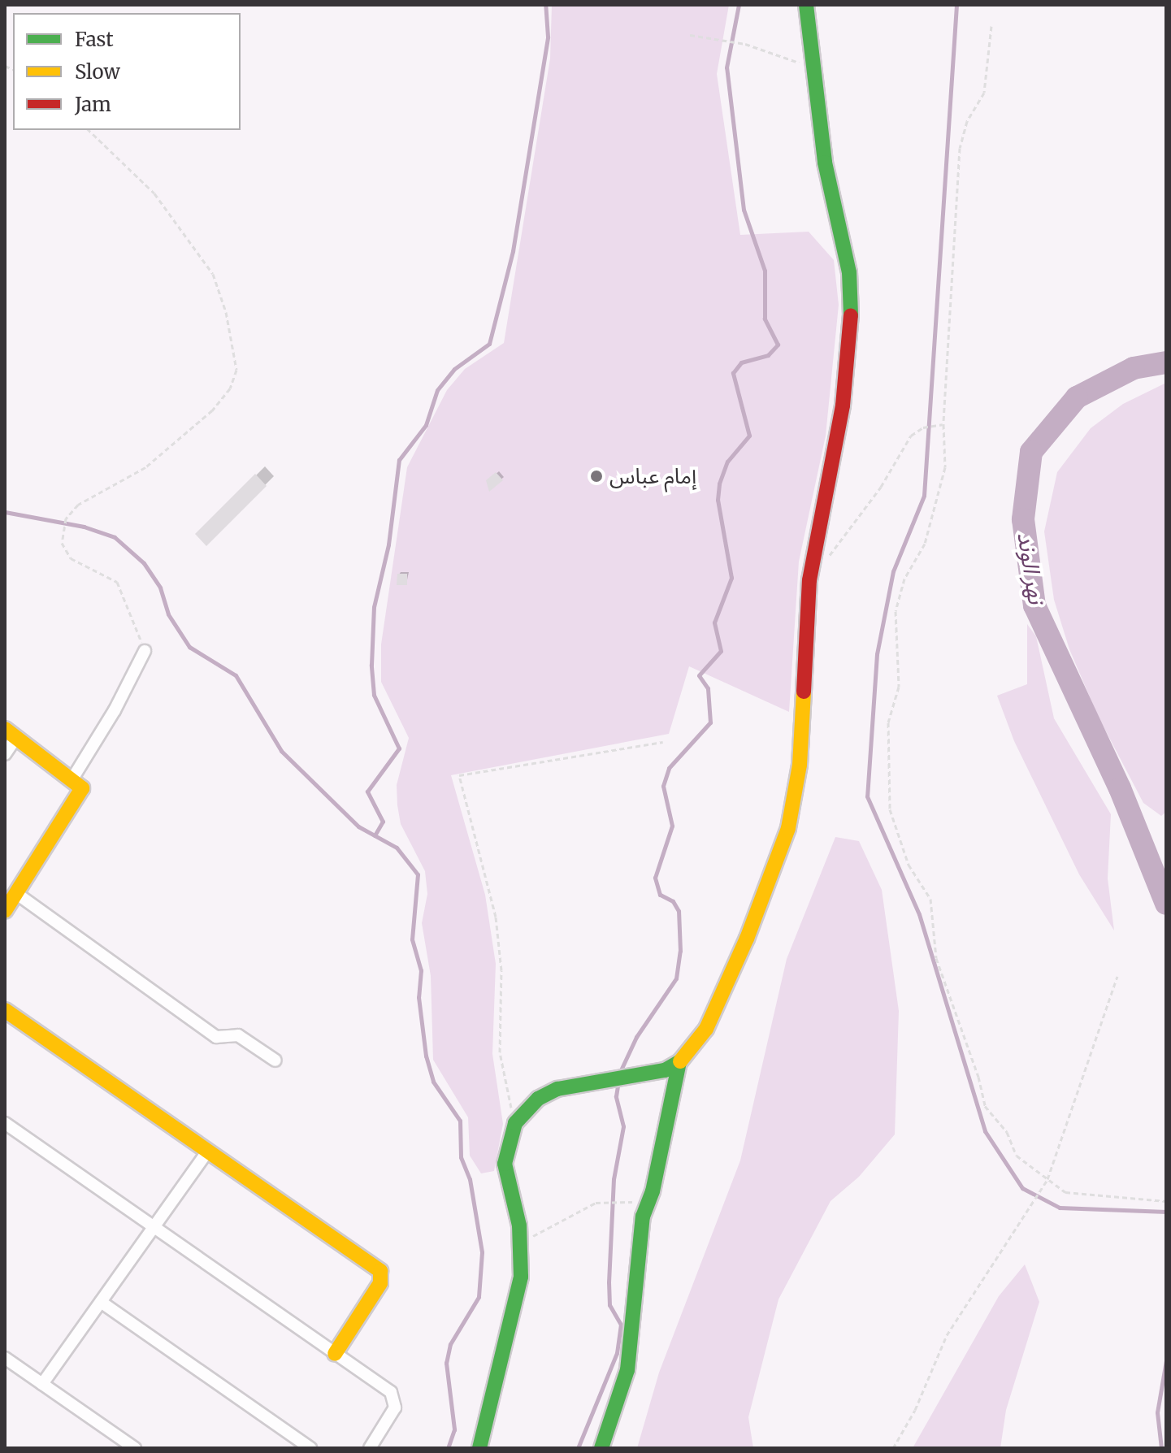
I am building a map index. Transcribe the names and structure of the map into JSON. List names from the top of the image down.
{
  "water": ["نهر الوند"],
  "places": ["إمام عباس"],
  "legend": ["Fast", "Slow", "Jam"]
}
